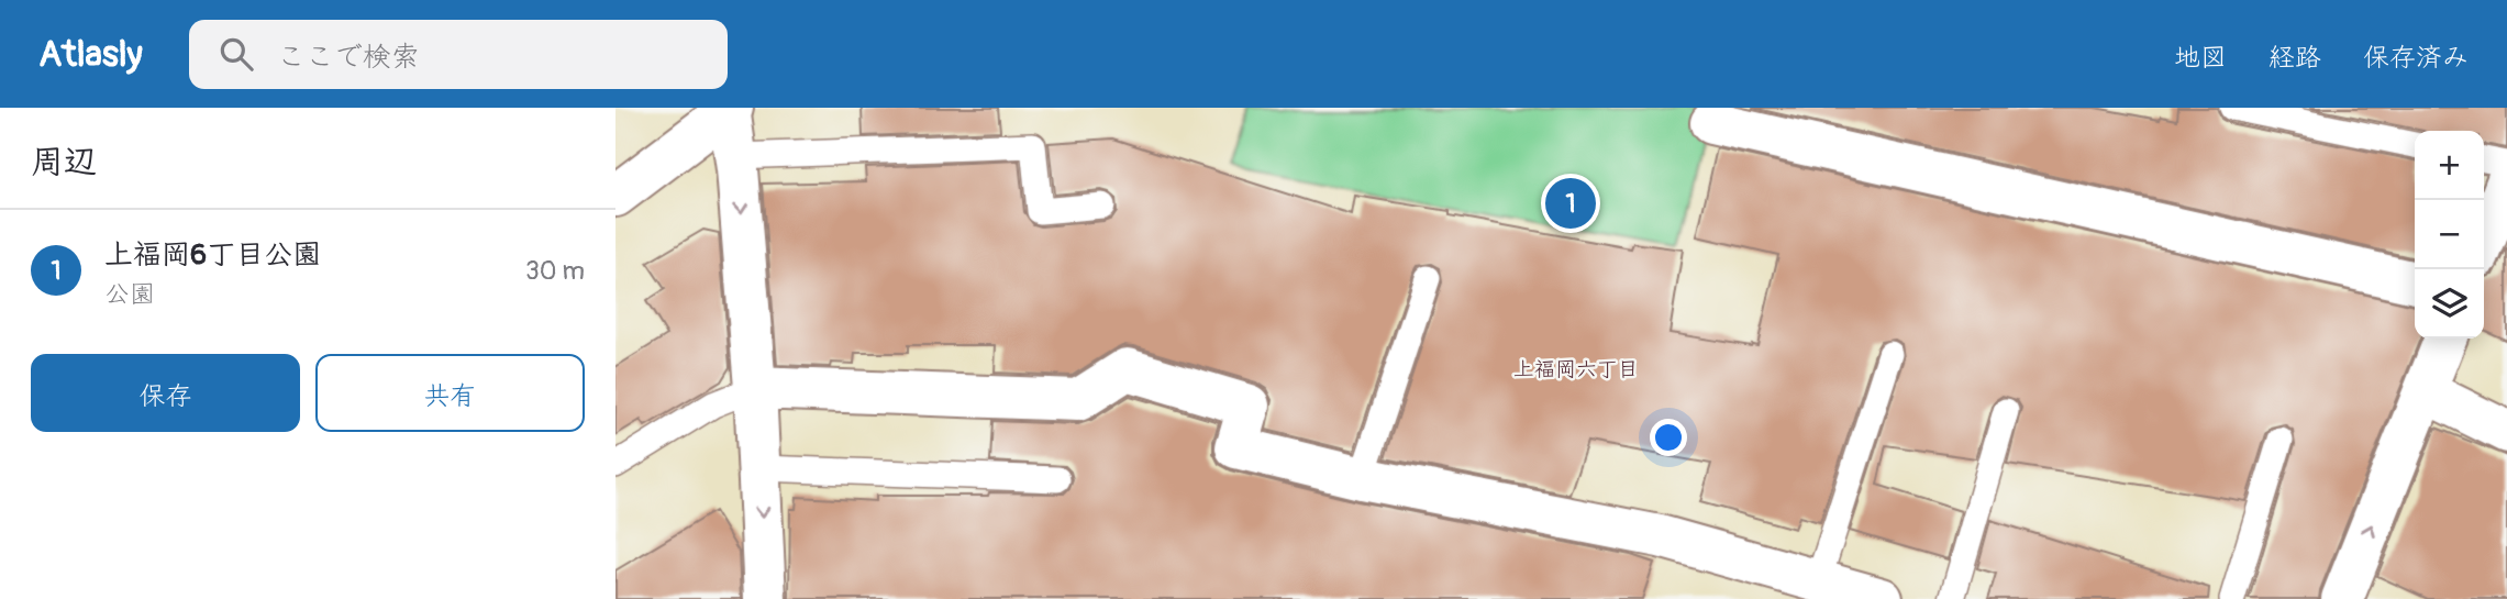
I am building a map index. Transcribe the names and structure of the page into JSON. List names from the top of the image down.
{
  "districts": ["上福岡六丁目"],
  "page": {
    "header": "Atlasly",
    "search": "ここで検索",
    "nav": ["地図", "経路", "保存済み"],
    "heading": "周辺",
    "map_buttons": ["+", "−"],
    "pins": "1",
    "list": [
      {
        "mark": "1",
        "name": "上福岡6丁目公園",
        "note": "公園",
        "value": "30 m"
      }
    ],
    "buttons": ["保存", "共有"]
  }
}
